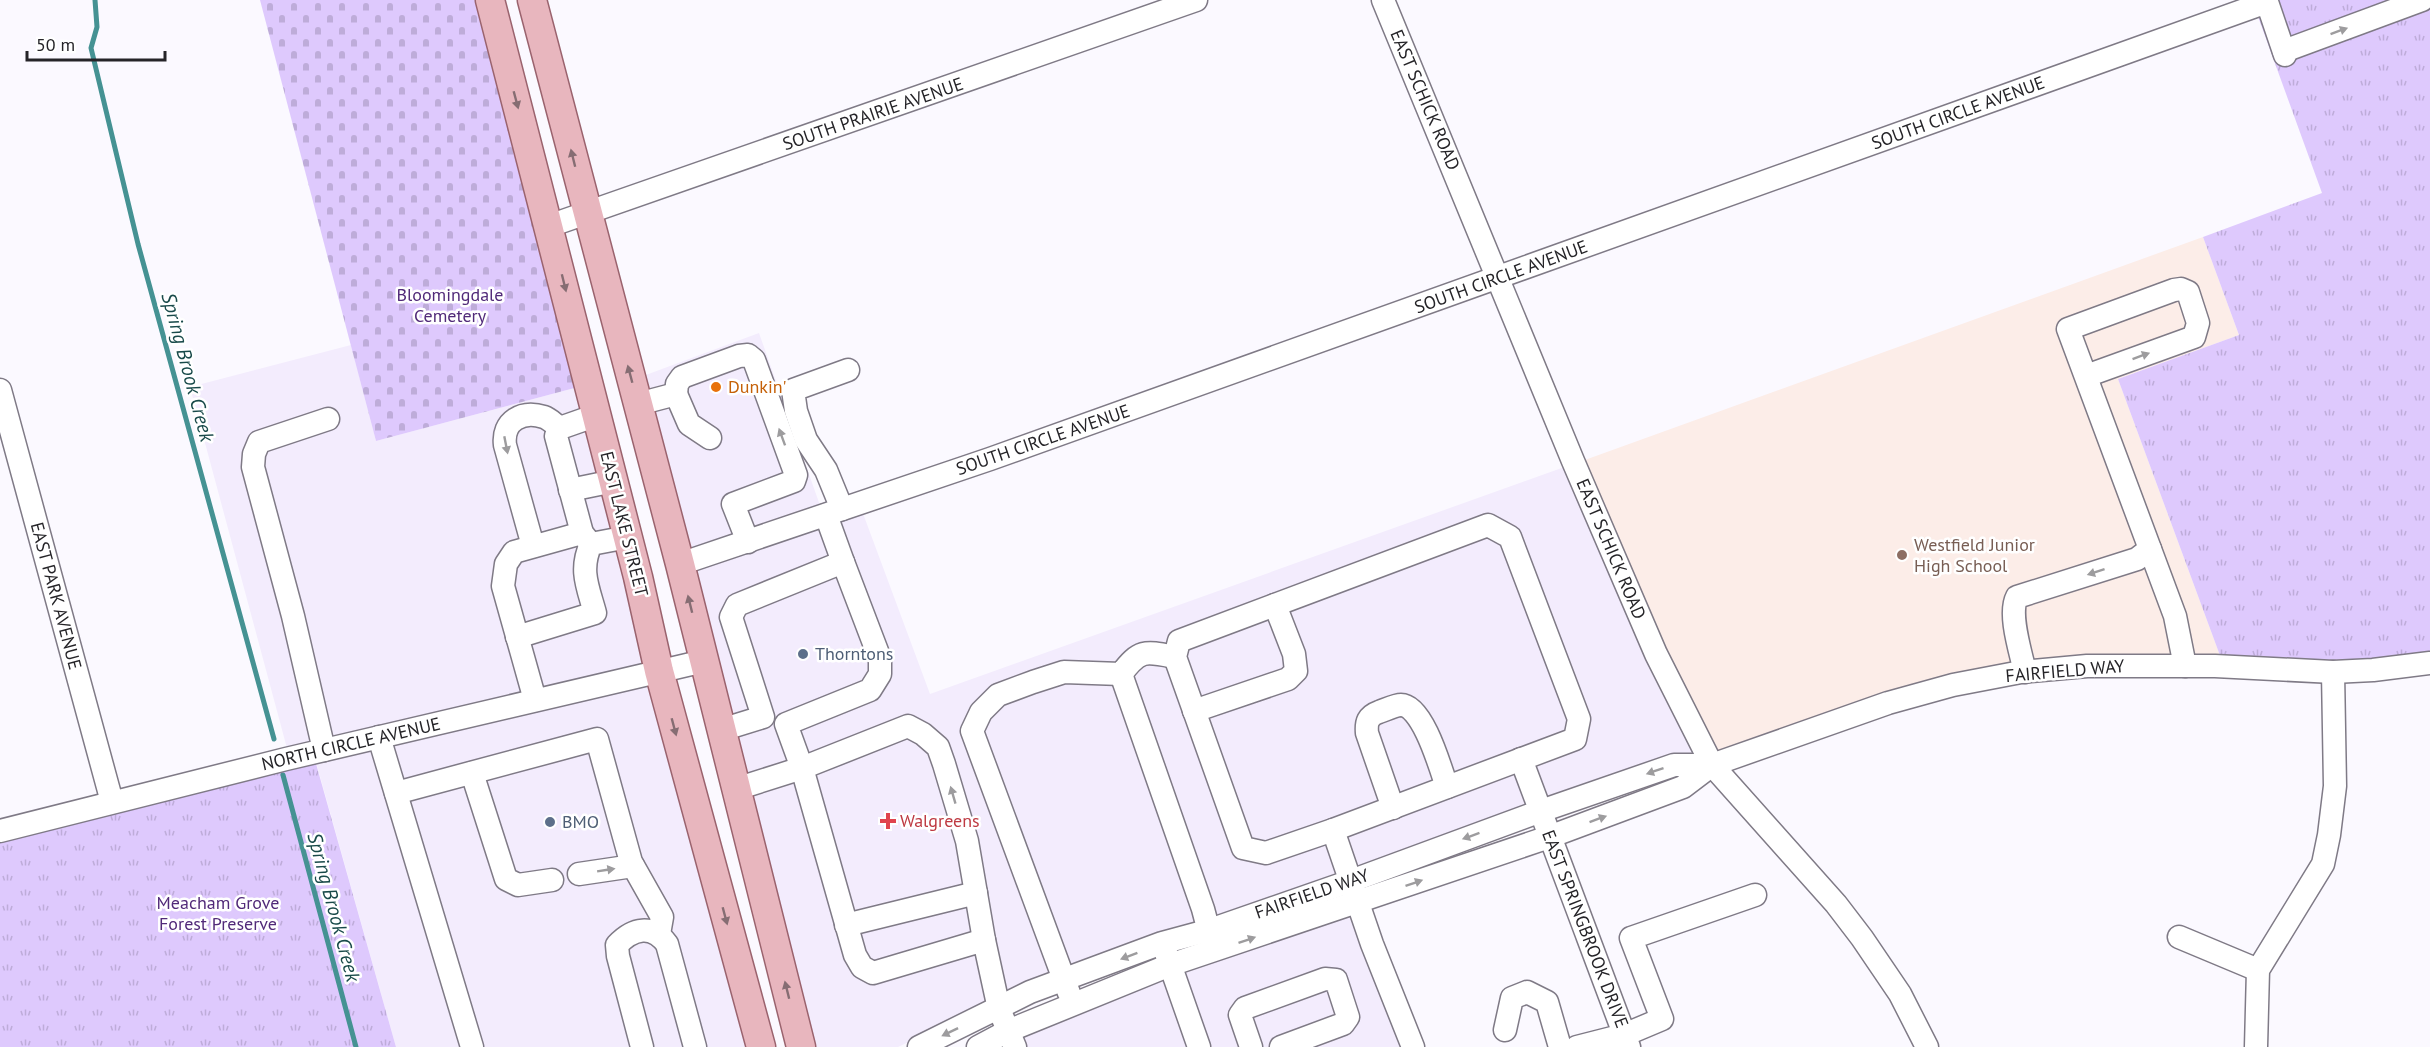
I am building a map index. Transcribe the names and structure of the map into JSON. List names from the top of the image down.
{
  "streets": {
    "main road": ["EAST LAKE STREET"],
    "street": [
      "EAST SCHICK ROAD",
      "SOUTH CIRCLE AVENUE",
      "SOUTH PRAIRIE AVENUE",
      "EAST PARK AVENUE",
      "FAIRFIELD WAY",
      "NORTH CIRCLE AVENUE",
      "EAST SPRINGBROOK DRIVE"
    ]
  },
  "crossings": [
    ["EAST SCHICK ROAD", "SOUTH CIRCLE AVENUE"],
    ["EAST SCHICK ROAD", "FAIRFIELD WAY"],
    ["SOUTH PRAIRIE AVENUE", "EAST LAKE STREET"],
    ["EAST LAKE STREET", "NORTH CIRCLE AVENUE"],
    ["EAST PARK AVENUE", "NORTH CIRCLE AVENUE"],
    ["FAIRFIELD WAY", "EAST SPRINGBROOK DRIVE"]
  ],
  "water": ["Spring Brook Creek"],
  "parks": ["Bloomingdale Cemetery", "Meacham Grove Forest Preserve"],
  "places": {
    "other": [
      "Dunkin'",
      "Westfield Junior High School",
      "Thorntons",
      "BMO"
    ],
    "health": ["Walgreens"]
  },
  "scale_bar": "50 m"
}
